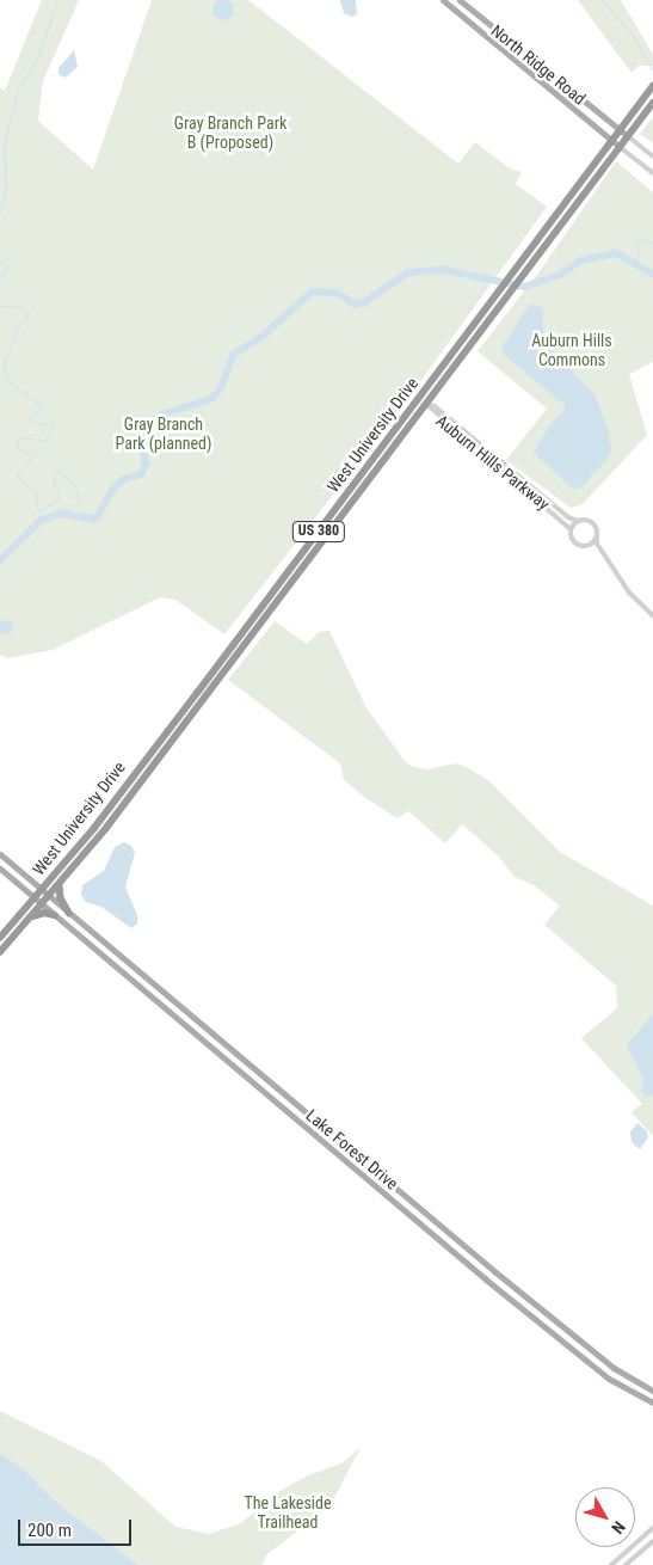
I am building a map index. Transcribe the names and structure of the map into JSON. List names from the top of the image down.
{
  "streets": {
    "highway": ["West University Drive", "US 380"],
    "main road": ["North Ridge Road", "Lake Forest Drive"],
    "street": ["Auburn Hills Parkway"]
  },
  "crossings": [
    ["North Ridge Road", "West University Drive"],
    ["West University Drive", "Auburn Hills Parkway"],
    ["West University Drive", "Lake Forest Drive"]
  ],
  "parks": [
    "Gray Branch Park B (Proposed)",
    "Auburn Hills Commons",
    "Gray Branch Park (planned)",
    "The Lakeside Trailhead"
  ],
  "scale_bar": "200 m",
  "north": "bottom right"
}
